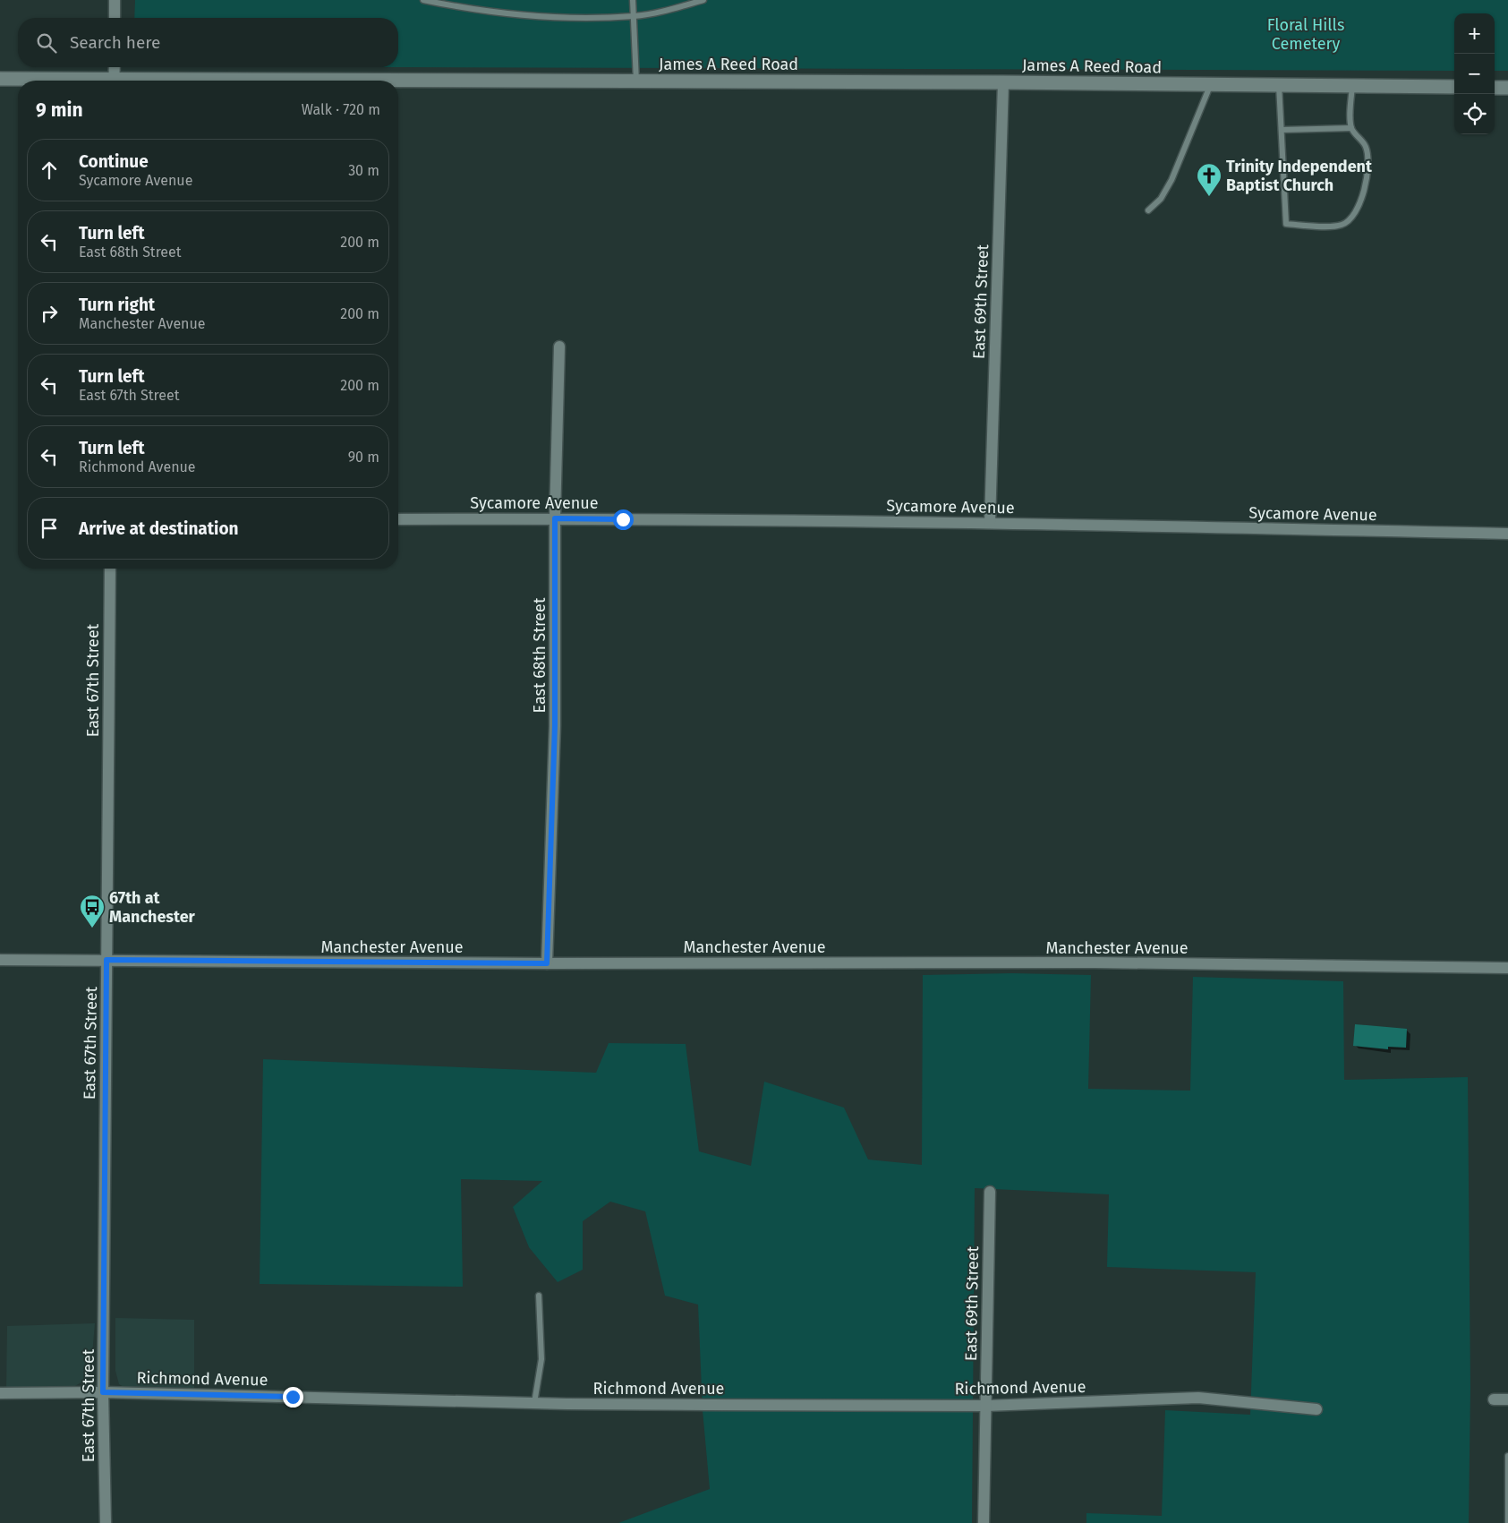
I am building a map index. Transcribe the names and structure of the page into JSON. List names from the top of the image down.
{
  "streets": {
    "street": [
      "James A Reed Road",
      "East 69th Street",
      "Sycamore Avenue",
      "East 68th Street",
      "East 67th Street",
      "Manchester Avenue",
      "Richmond Avenue"
    ]
  },
  "crossings": [
    ["James A Reed Road", "East 69th Street"],
    ["East 69th Street", "Sycamore Avenue"],
    ["East 69th Street", "Richmond Avenue"],
    ["Sycamore Avenue", "East 68th Street"],
    ["East 68th Street", "Manchester Avenue"],
    ["East 67th Street", "Manchester Avenue"],
    ["East 67th Street", "Richmond Avenue"]
  ],
  "parks": ["Floral Hills Cemetery"],
  "places": {
    "church": ["Trinity Independent Baptist Church"],
    "bus stop": ["67th at Manchester"]
  },
  "page": {
    "map_buttons": ["+", "−"],
    "search": "Search here",
    "heading": ["9 min", "Walk · 720 m"],
    "list": [
      ["Continue", "Sycamore Avenue", "30 m"],
      ["Turn left", "East 68th Street", "200 m"],
      ["Turn right", "Manchester Avenue", "200 m"],
      ["Turn left", "East 67th Street", "200 m"],
      ["Turn left", "Richmond Avenue", "90 m"],
      "Arrive at destination"
    ]
  }
}
